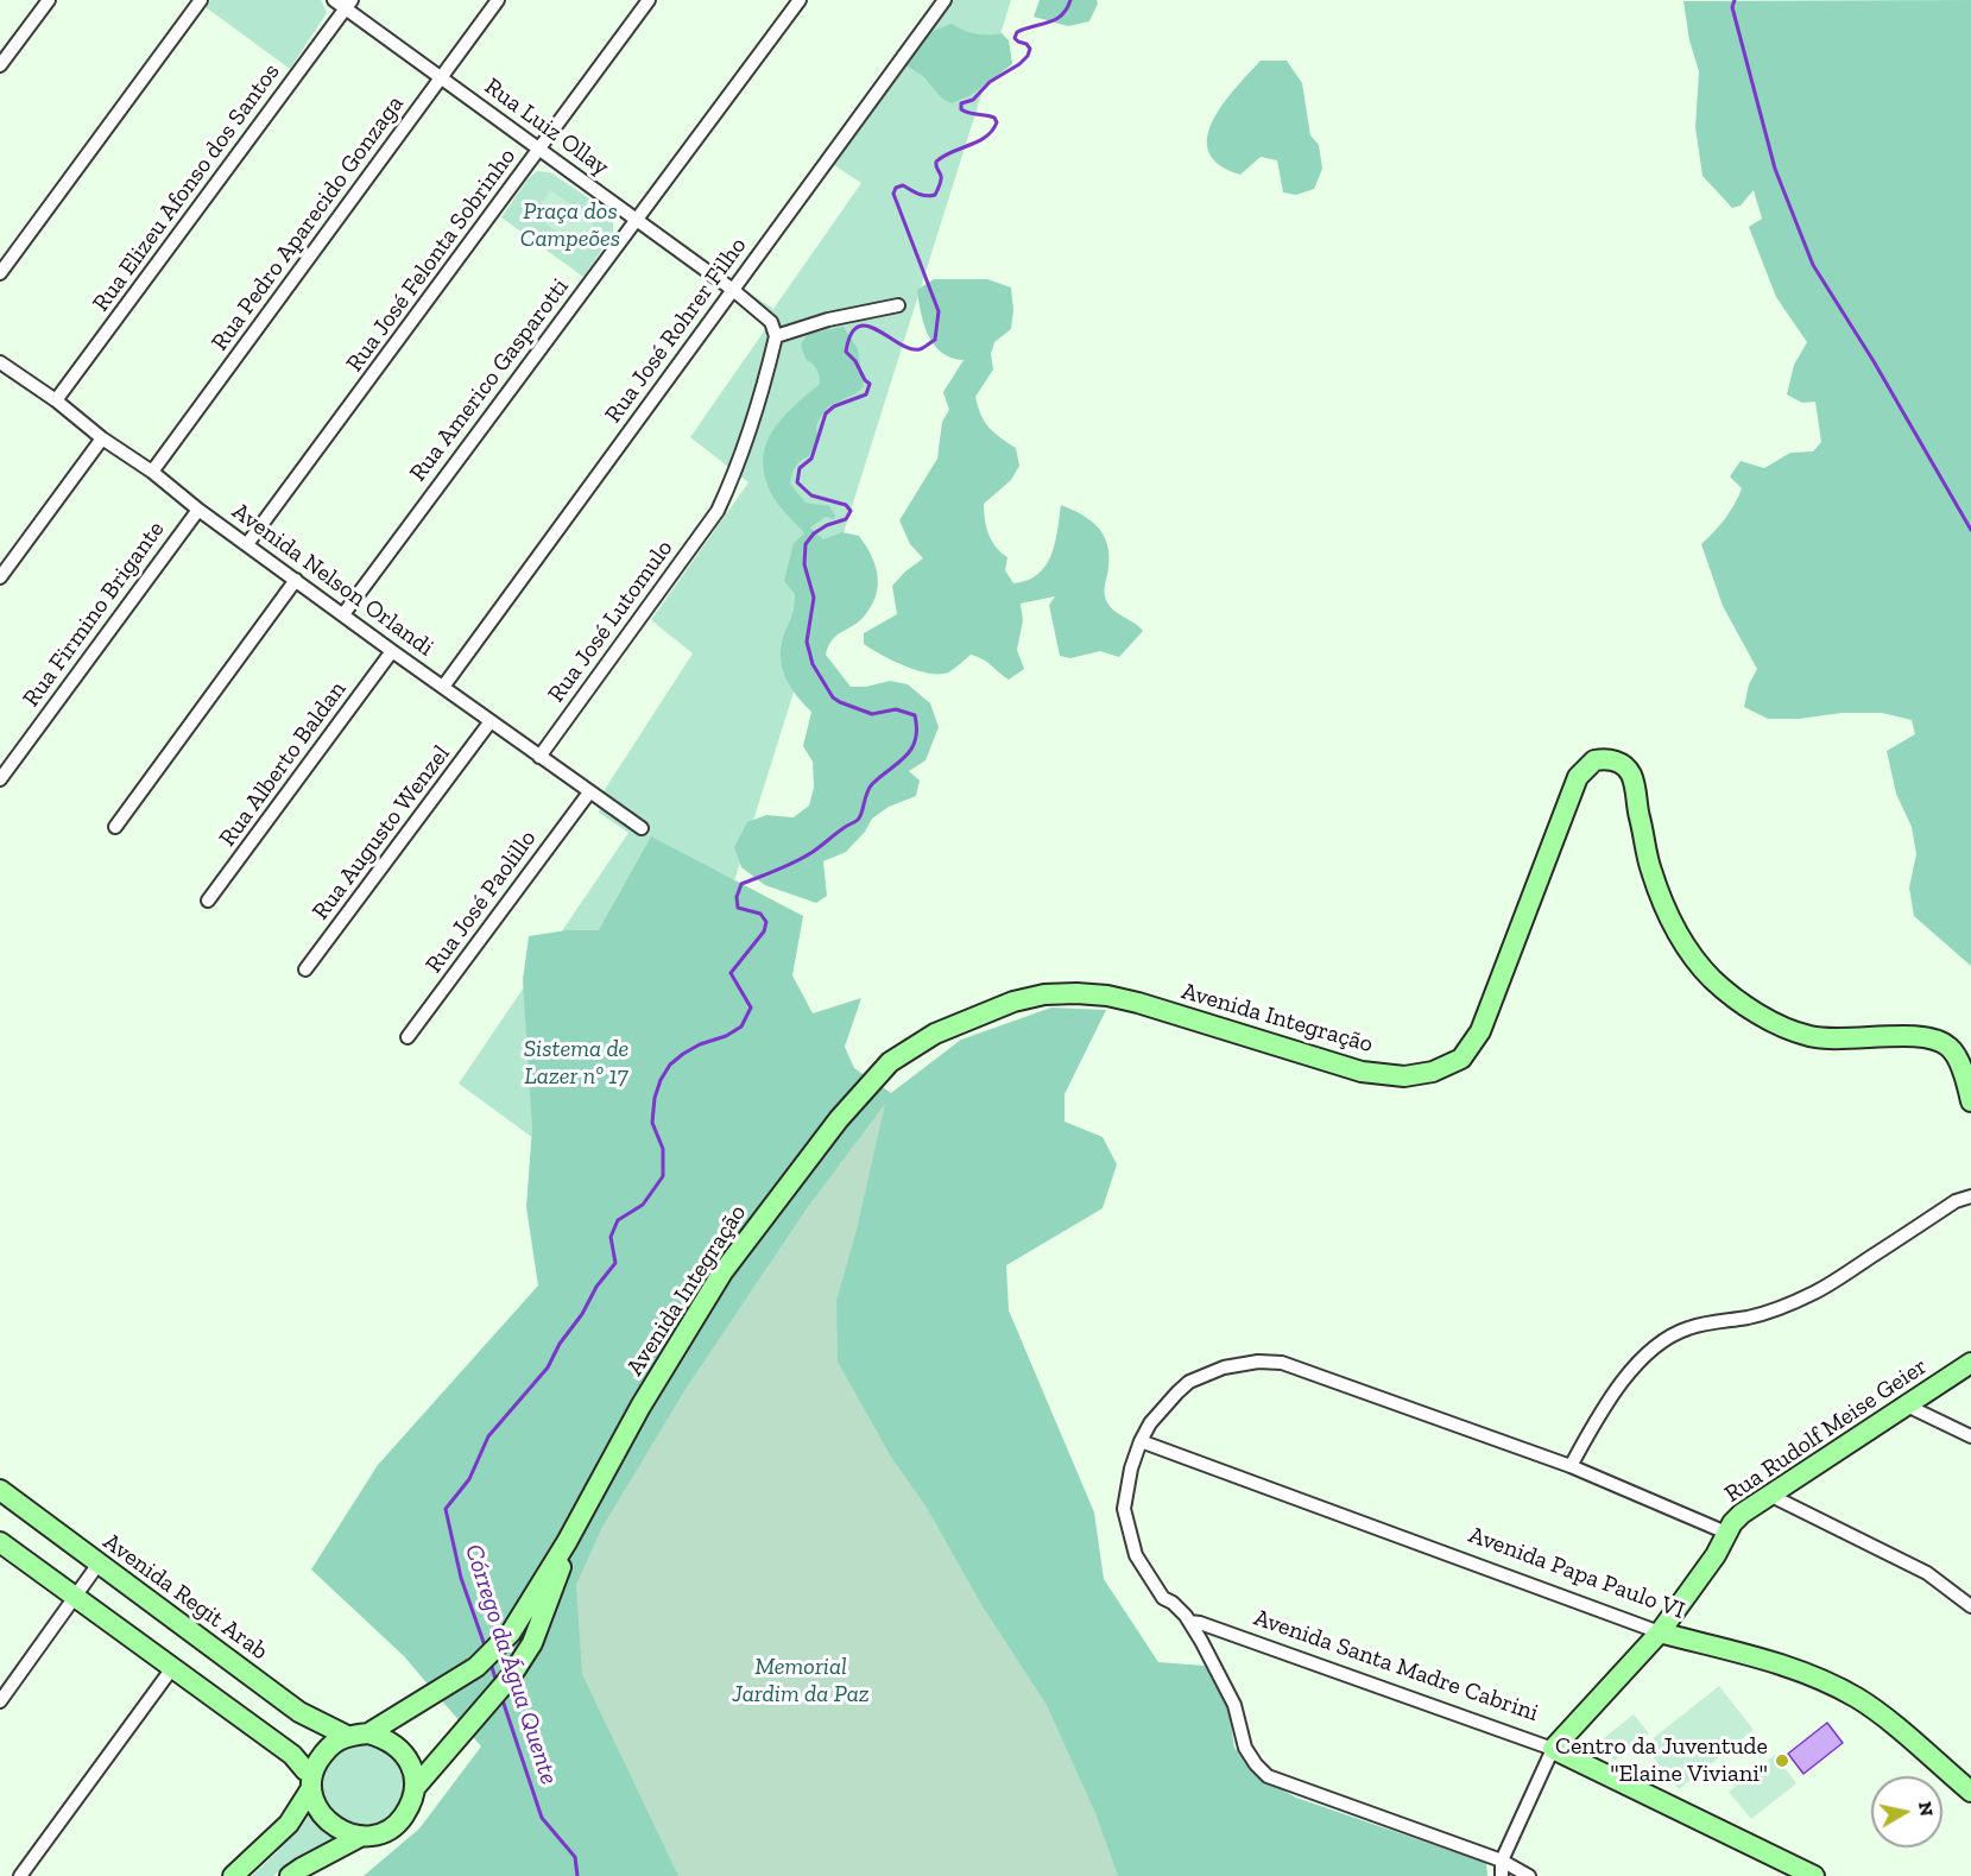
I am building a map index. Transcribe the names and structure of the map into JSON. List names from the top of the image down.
{
  "streets": {
    "main road": [
      "Avenida Integração",
      "Rua Rudolf Meise Geier",
      "Avenida Papa Paulo VI",
      "Avenida Regit Arab",
      "Avenida Santa Madre Cabrini"
    ],
    "street": [
      "Rua Luiz Ollay",
      "Rua Elizeu Afonso dos Santos",
      "Rua Pedro Aparecido Gonzaga",
      "Rua José Felonta Sobrinho",
      "Rua José Rohrer Filho",
      "Rua Americo Gasparotti",
      "Avenida Nelson Orlandi",
      "Rua Firmino Brigante",
      "Rua José Lutomulo",
      "Rua Alberto Baldan",
      "Rua Augusto Wenzel",
      "Rua José Paolillo"
    ]
  },
  "crossings": [
    ["Rua Luiz Ollay", "Rua Elizeu Afonso dos Santos"],
    ["Rua Luiz Ollay", "Rua Pedro Aparecido Gonzaga"],
    ["Rua Luiz Ollay", "Rua José Felonta Sobrinho"],
    ["Rua Luiz Ollay", "Rua José Rohrer Filho"],
    ["Rua Luiz Ollay", "Rua Americo Gasparotti"],
    ["Rua Luiz Ollay", "Rua José Lutomulo"],
    ["Rua Elizeu Afonso dos Santos", "Avenida Nelson Orlandi"],
    ["Rua Pedro Aparecido Gonzaga", "Avenida Nelson Orlandi"],
    ["Rua José Felonta Sobrinho", "Avenida Nelson Orlandi"],
    ["Rua José Rohrer Filho", "Avenida Nelson Orlandi"],
    ["Rua Americo Gasparotti", "Avenida Nelson Orlandi"],
    ["Avenida Nelson Orlandi", "Rua Firmino Brigante"],
    ["Avenida Nelson Orlandi", "Rua José Lutomulo"],
    ["Avenida Nelson Orlandi", "Rua Alberto Baldan"],
    ["Avenida Nelson Orlandi", "Rua Augusto Wenzel"],
    ["Avenida Nelson Orlandi", "Rua José Paolillo"],
    ["Avenida Integração", "Avenida Regit Arab"],
    ["Rua Rudolf Meise Geier", "Avenida Papa Paulo VI"],
    ["Rua Rudolf Meise Geier", "Avenida Santa Madre Cabrini"]
  ],
  "water": ["Córrego da Água Quente"],
  "parks": ["Praça dos Campeões", "Sistema de Lazer nº 17", "Memorial Jardim da Paz"],
  "places": ["Centro da Juventude \"Elaine Viviani\""],
  "north": "right"
}
